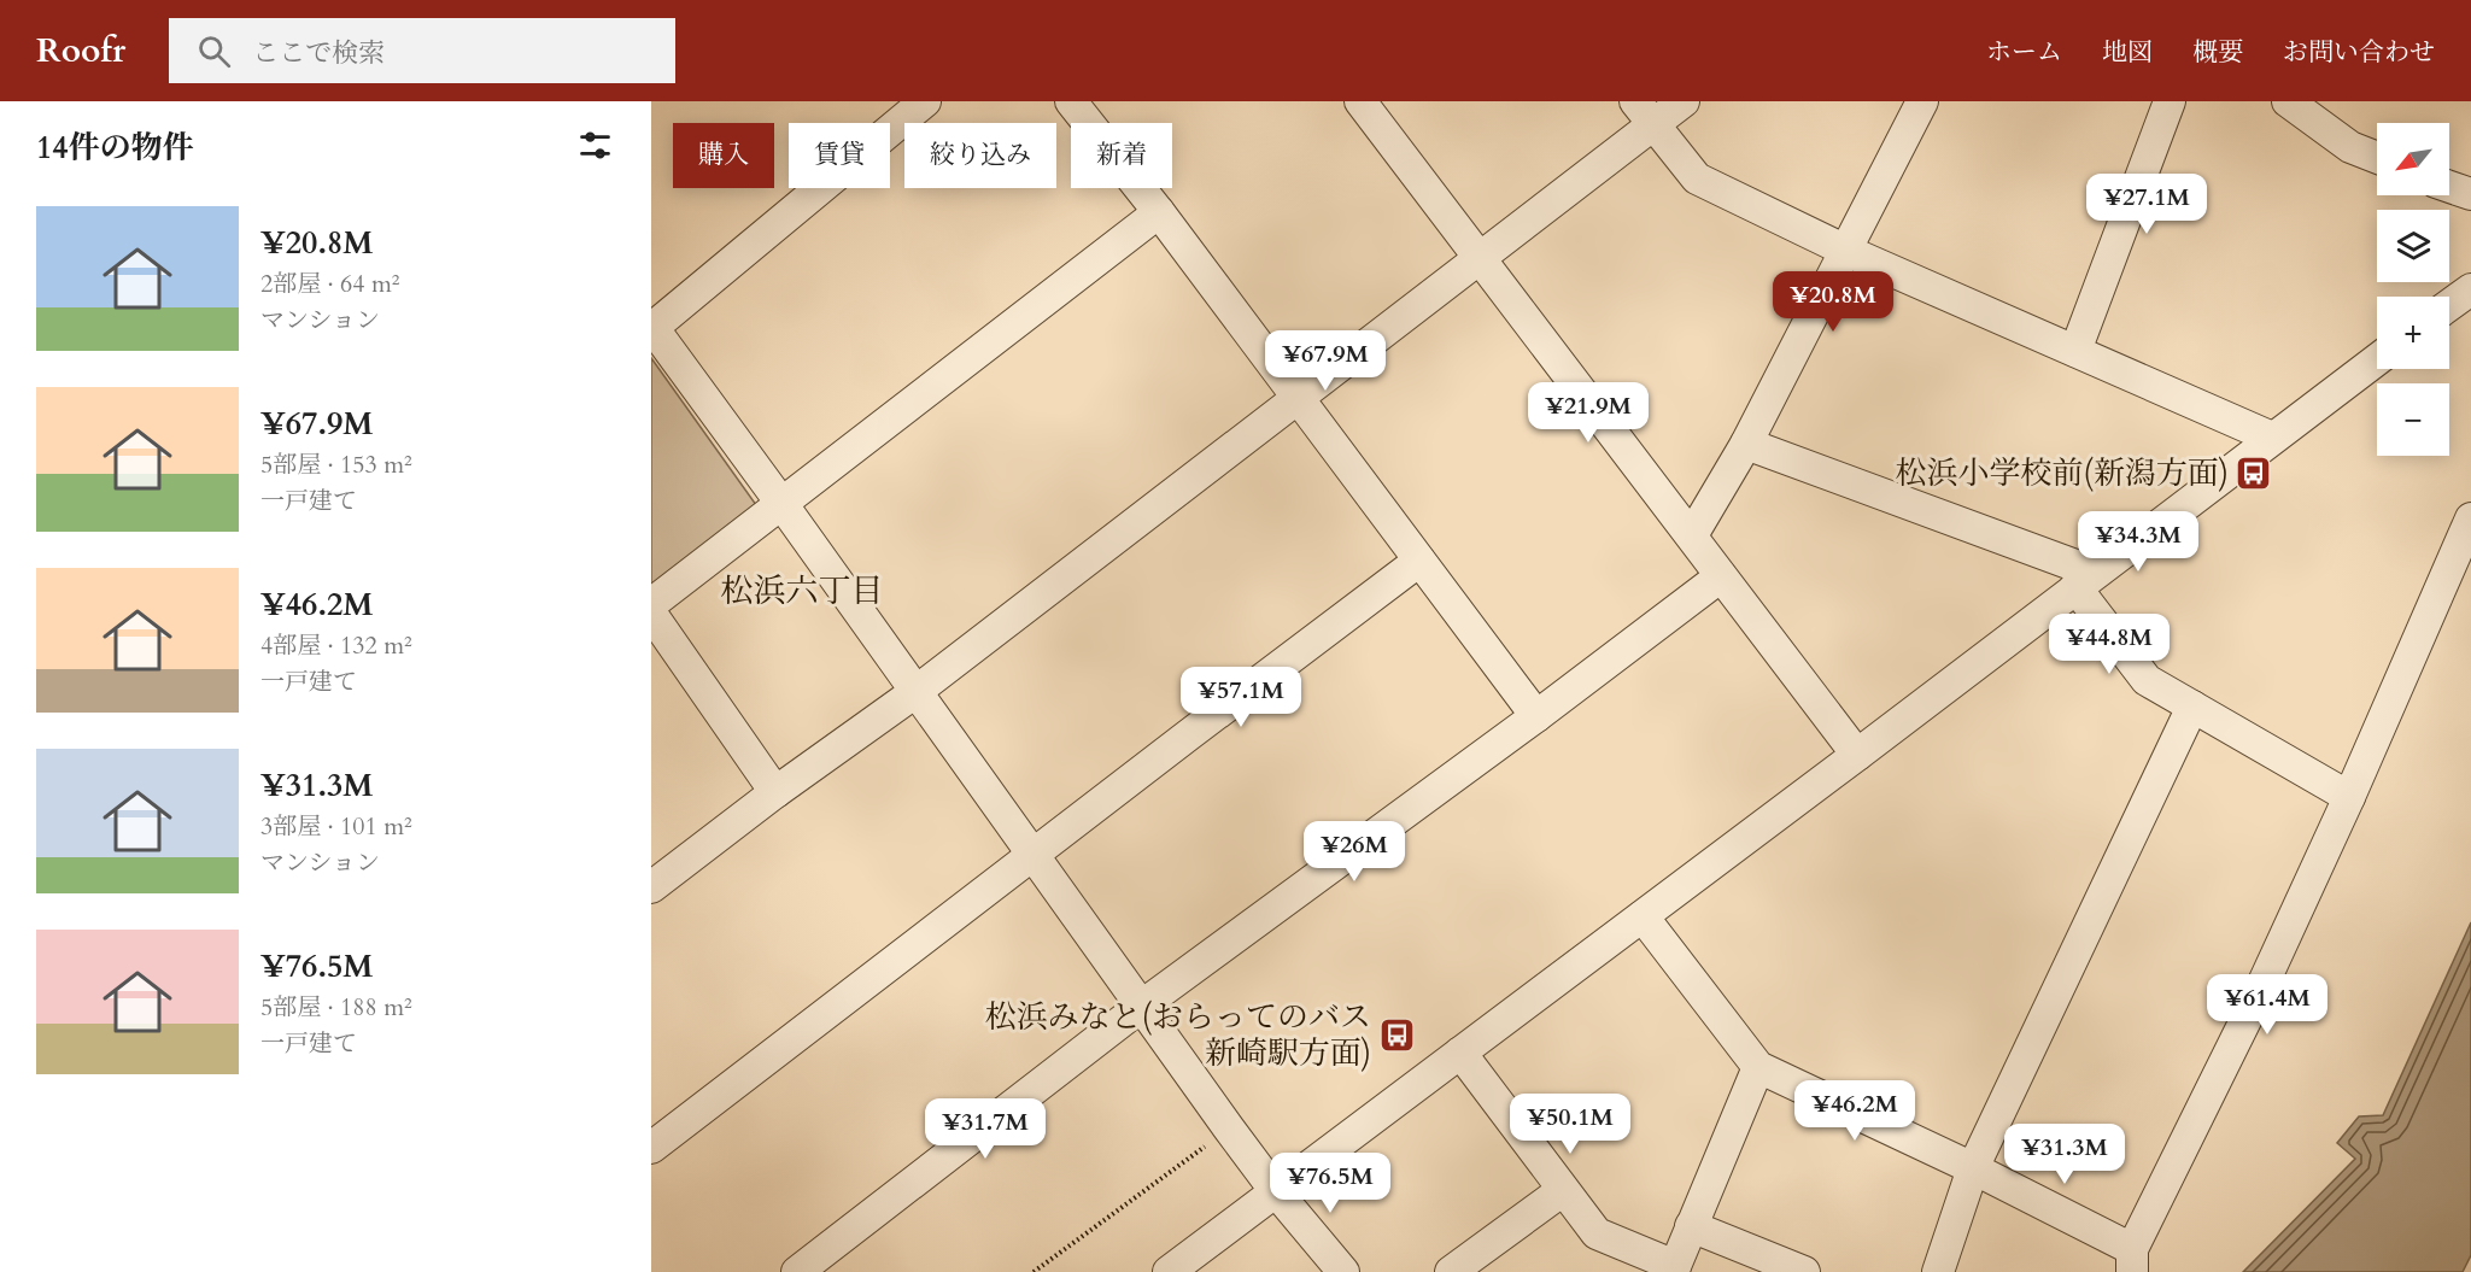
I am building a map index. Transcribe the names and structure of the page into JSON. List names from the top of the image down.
{
  "districts": ["松浜六丁目"],
  "places": {
    "bus stop": ["松浜小学校前(新潟方面)", "松浜みなと(おらってのバス 新崎駅方面)"]
  },
  "north": "bottom left",
  "page": {
    "header": "Roofr",
    "search": "ここで検索",
    "nav": [
      "ホーム",
      "地図",
      "概要",
      "お問い合わせ"
    ],
    "heading": "14件の物件",
    "map_buttons": ["+", "−"],
    "chip": [
      "購入",
      "賃貸",
      "絞り込み",
      "新着"
    ],
    "price": [
      "¥27.1M",
      "¥20.8M",
      "¥67.9M",
      "¥21.9M",
      "¥34.3M",
      "¥44.8M",
      "¥57.1M",
      "¥26M",
      "¥61.4M",
      "¥46.2M",
      "¥50.1M",
      "¥31.7M",
      "¥31.3M",
      "¥76.5M"
    ],
    "list": [
      {
        "name": "¥20.8M",
        "note": "2部屋 · 64 m² · マンション"
      },
      {
        "name": "¥67.9M",
        "note": "5部屋 · 153 m² · 一戸建て"
      },
      {
        "name": "¥46.2M",
        "note": "4部屋 · 132 m² · 一戸建て"
      },
      {
        "name": "¥31.3M",
        "note": "3部屋 · 101 m² · マンション"
      },
      {
        "name": "¥76.5M",
        "note": "5部屋 · 188 m² · 一戸建て"
      }
    ]
  }
}
